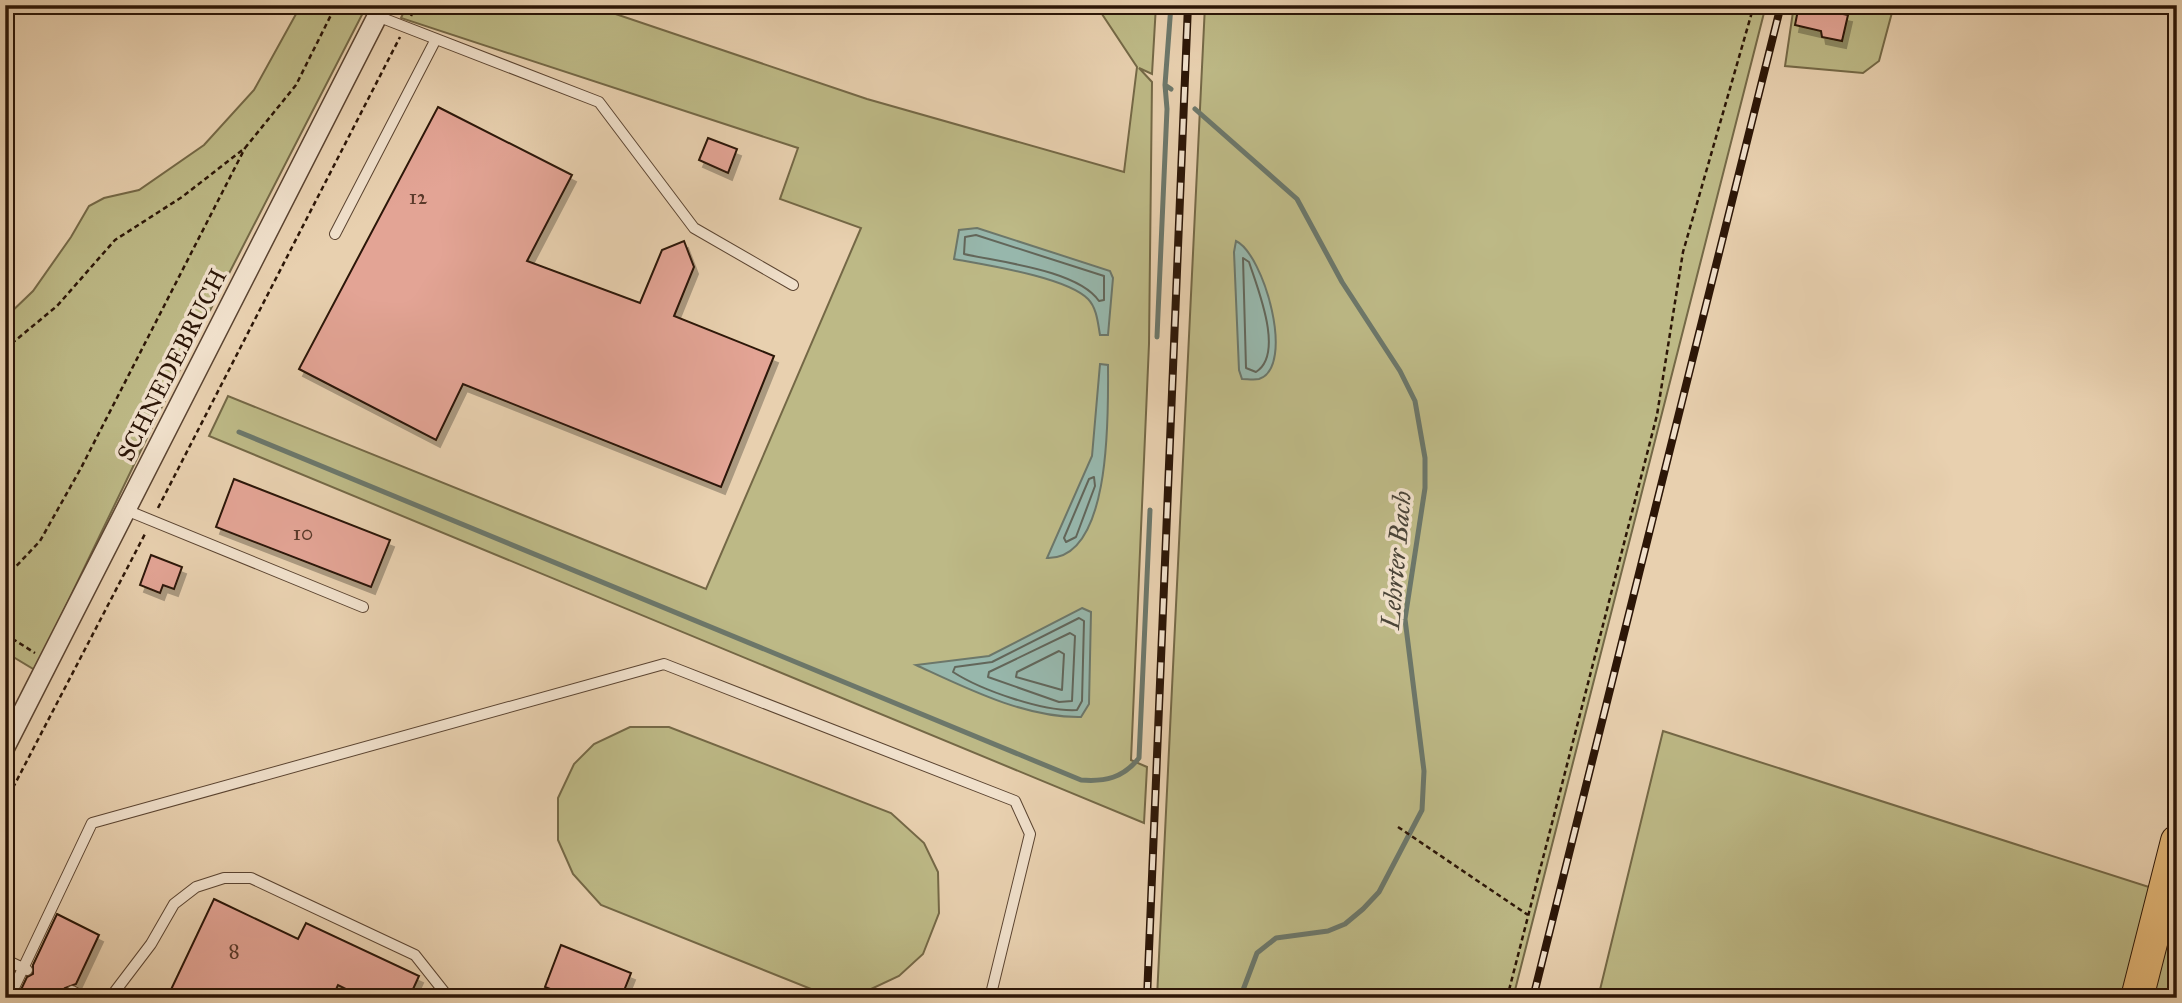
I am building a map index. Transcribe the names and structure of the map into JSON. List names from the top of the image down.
{
  "streets": {
    "street": ["SCHNEDEBRUCH"]
  },
  "water": ["Lehrter Bach"],
  "house_numbers": ["12", "10", "8"]
}
